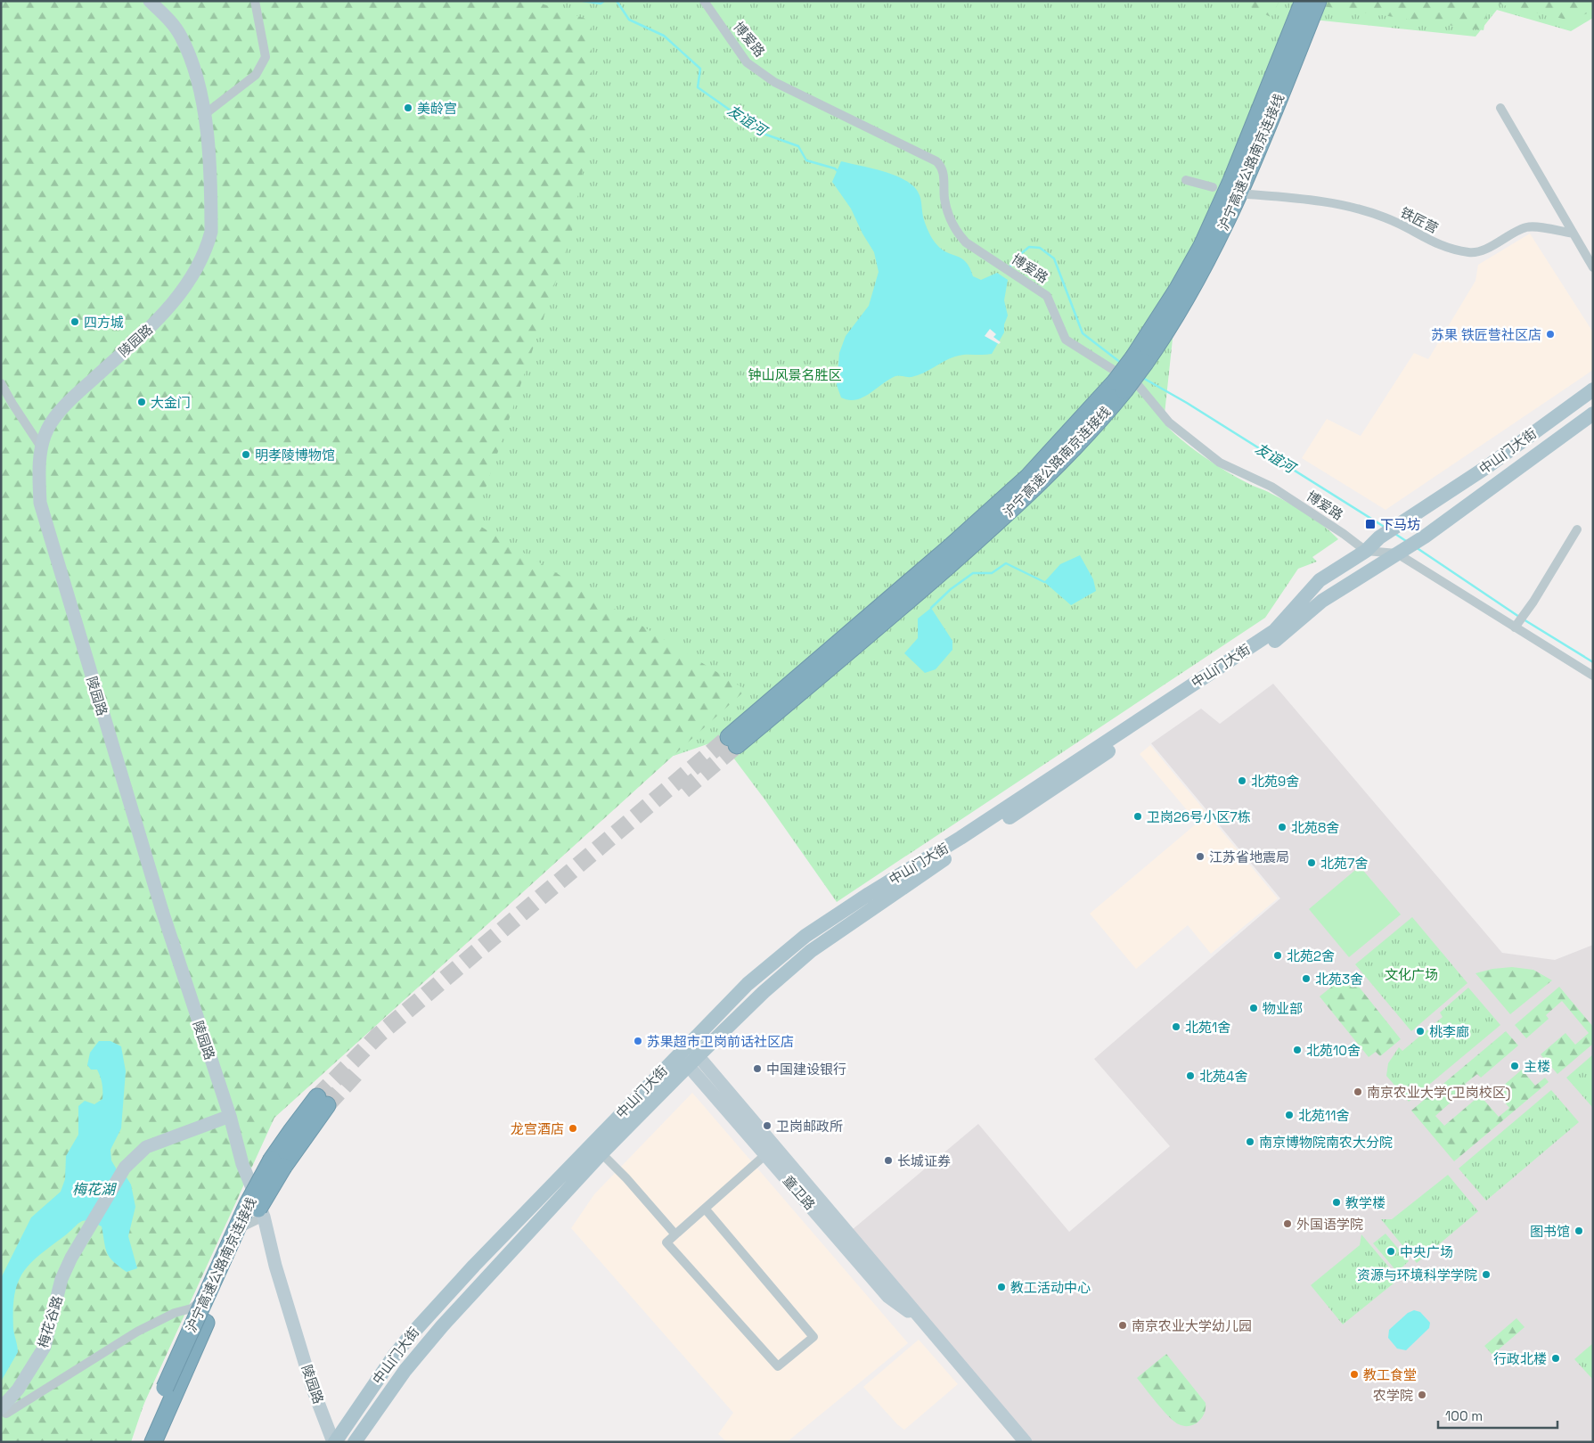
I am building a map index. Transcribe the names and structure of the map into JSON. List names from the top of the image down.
{
  "streets": {
    "highway": ["沪宁高速公路南京连接线"],
    "main road": ["中山门大街"],
    "street": [
      "博爱路",
      "铁匠营",
      "陵园路",
      "童卫路",
      "梅花谷路"
    ]
  },
  "crossings": [
    ["博爱路", "中山门大街"],
    ["陵园路", "中山门大街"],
    ["陵园路", "梅花谷路"],
    ["中山门大街", "童卫路"]
  ],
  "water": ["友谊河", "梅花湖"],
  "parks": ["钟山风景名胜区", "文化广场"],
  "places": {
    "other": [
      "美龄宫",
      "四方城",
      "苏果 铁匠营社区店",
      "大金门",
      "明孝陵博物馆",
      "北苑9舍",
      "卫岗26号小区7栋",
      "北苑8舍",
      "江苏省地震局",
      "北苑7舍",
      "北苑2舍",
      "北苑3舍",
      "物业部",
      "北苑1舍",
      "桃李廊",
      "苏果超市卫岗前话社区店",
      "北苑10舍",
      "主楼",
      "中国建设银行",
      "北苑4舍",
      "南京农业大学(卫岗校区)",
      "北苑11舍",
      "卫岗邮政所",
      "龙宫酒店",
      "南京博物院南农大分院",
      "长城证券",
      "教学楼",
      "外国语学院",
      "图书馆",
      "中央广场",
      "资源与环境科学学院",
      "教工活动中心",
      "南京农业大学幼儿园",
      "行政北楼",
      "教工食堂",
      "农学院"
    ],
    "transit": ["下马坊"]
  },
  "scale_bar": "100 m"
}
